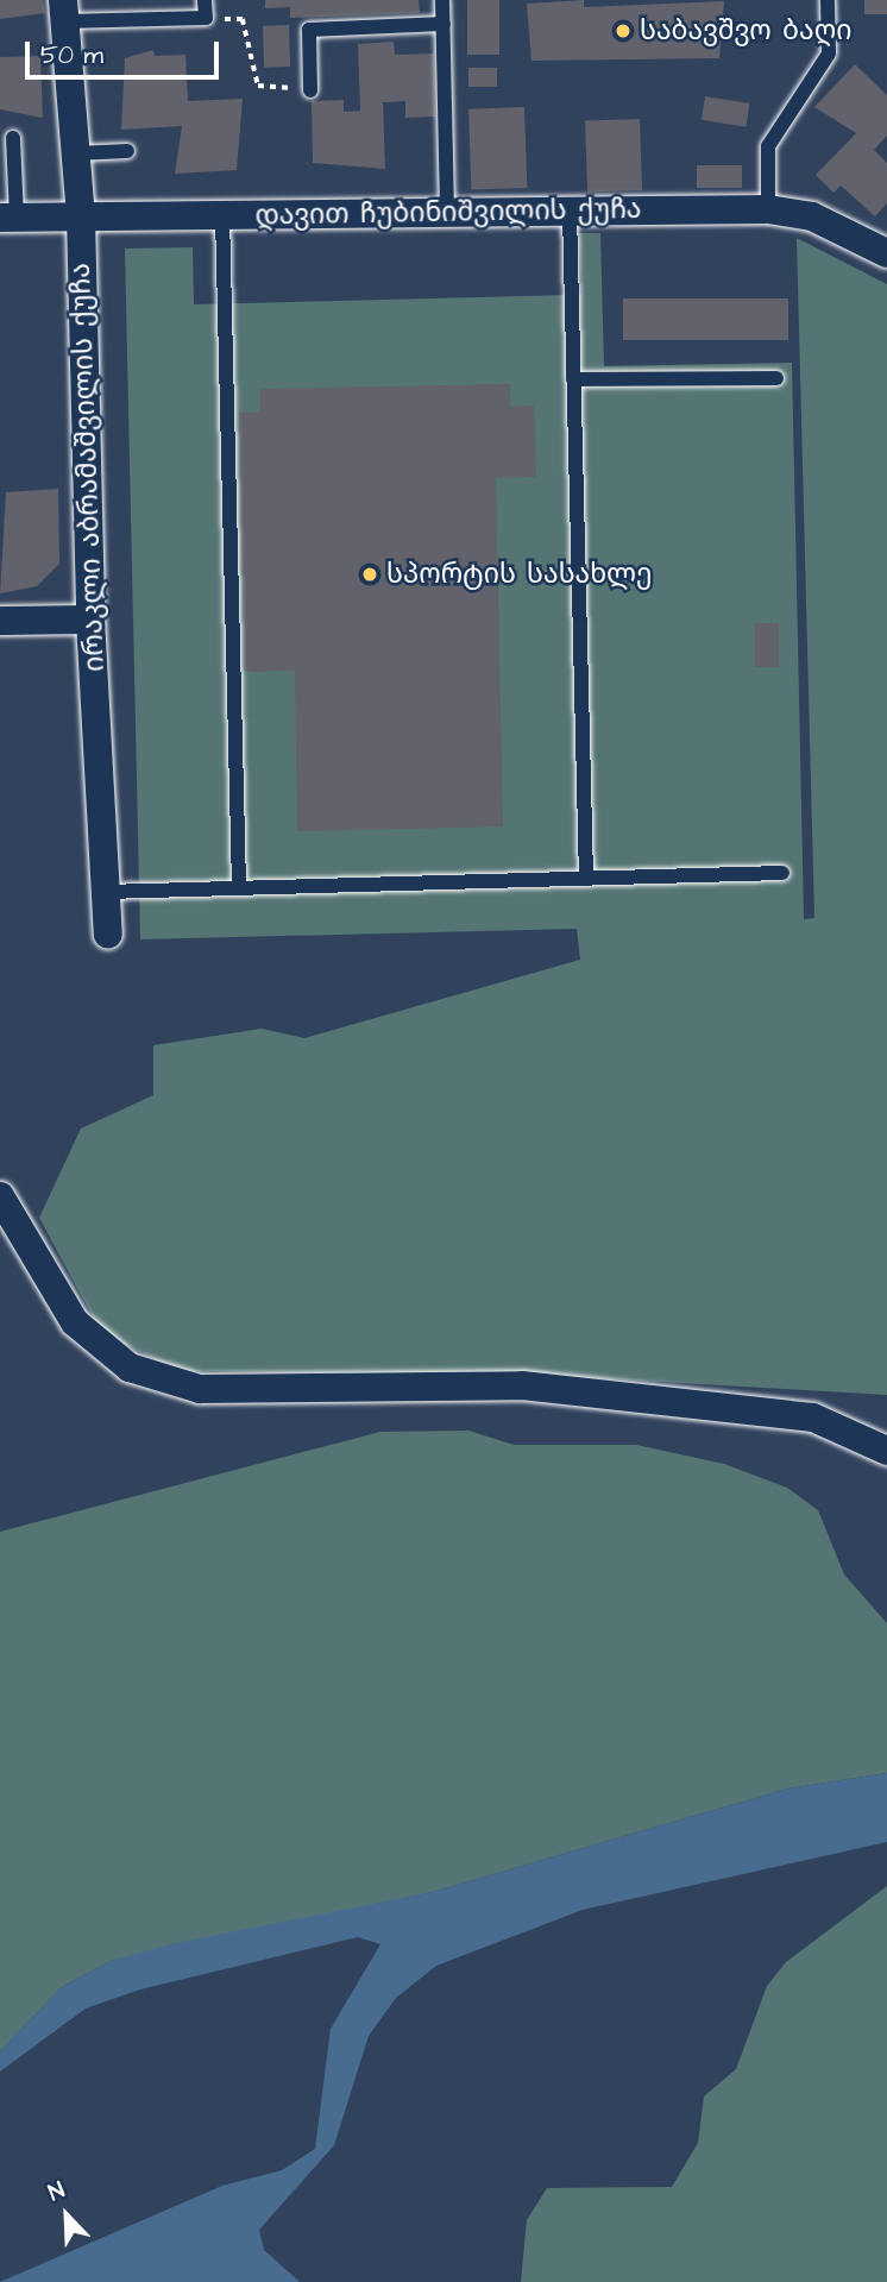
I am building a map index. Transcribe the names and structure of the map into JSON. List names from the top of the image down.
{
  "streets": {
    "street": ["დავით ჩუბინიშვილის ქუჩა", "ირაკლი აბრამაშვილის ქუჩა"]
  },
  "crossings": [
    ["დავით ჩუბინიშვილის ქუჩა", "ირაკლი აბრამაშვილის ქუჩა"]
  ],
  "places": ["საბავშვო ბაღი", "სპორტის სასახლე"],
  "scale_bar": "50 m",
  "north": "top left"
}
